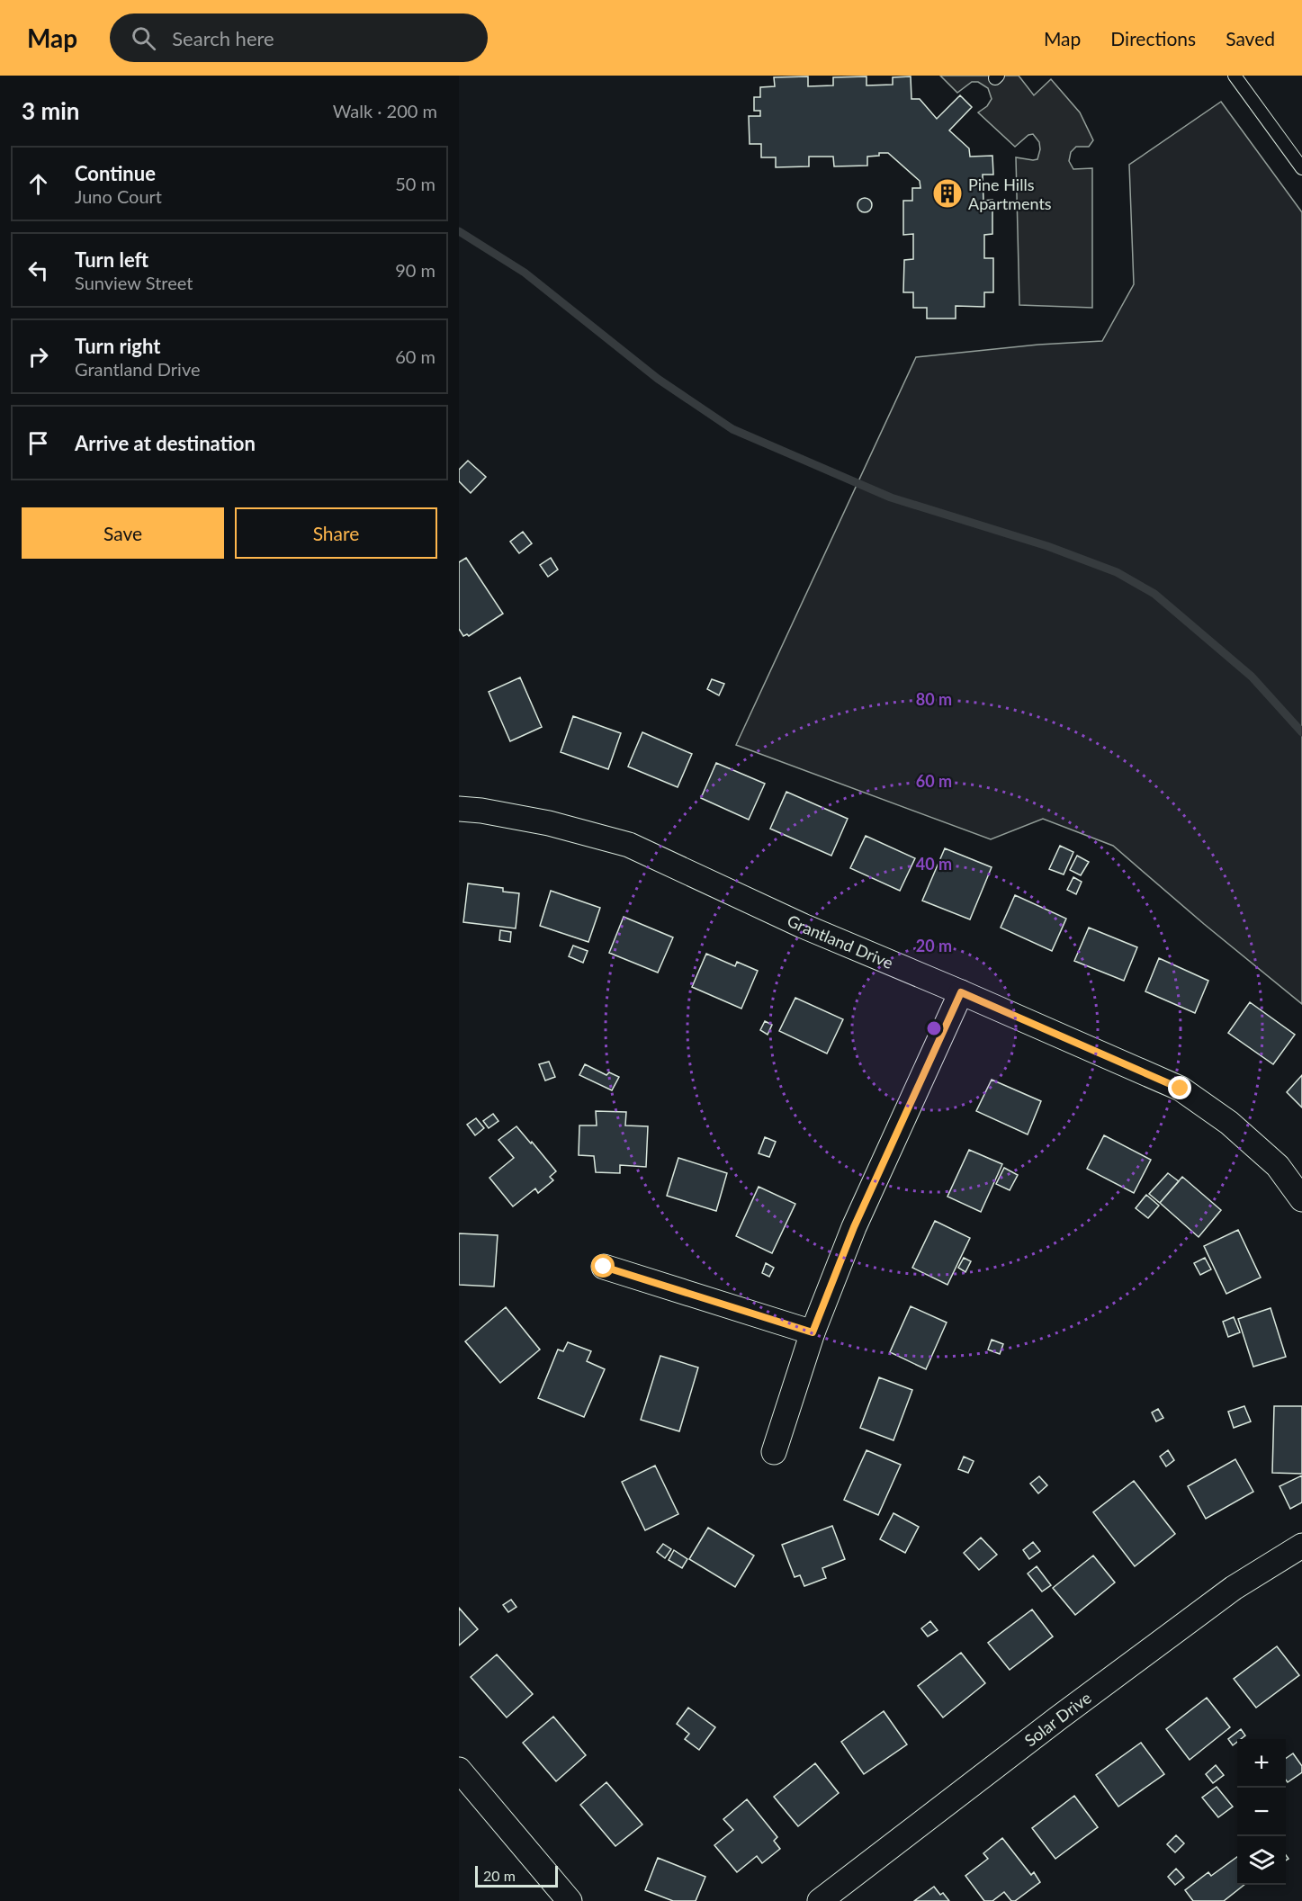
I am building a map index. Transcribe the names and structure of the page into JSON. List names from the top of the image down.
{
  "streets": {
    "street": ["Grantland Drive", "Solar Drive"]
  },
  "places": {
    "building": ["Pine Hills Apartments"]
  },
  "scale_bar": "20 m",
  "page": {
    "header": "Map",
    "search": "Search here",
    "nav": ["Map", "Directions", "Saved"],
    "heading": ["3 min", "Walk · 200 m"],
    "list": [
      ["Continue", "Juno Court", "50 m"],
      ["Turn left", "Sunview Street", "90 m"],
      ["Turn right", "Grantland Drive", "60 m"],
      "Arrive at destination"
    ],
    "buttons": ["Save", "Share"],
    "map_buttons": ["+", "−"],
    "scale": "20 m"
  },
  "rings": [
    "80 m",
    "60 m",
    "40 m",
    "20 m"
  ]
}
